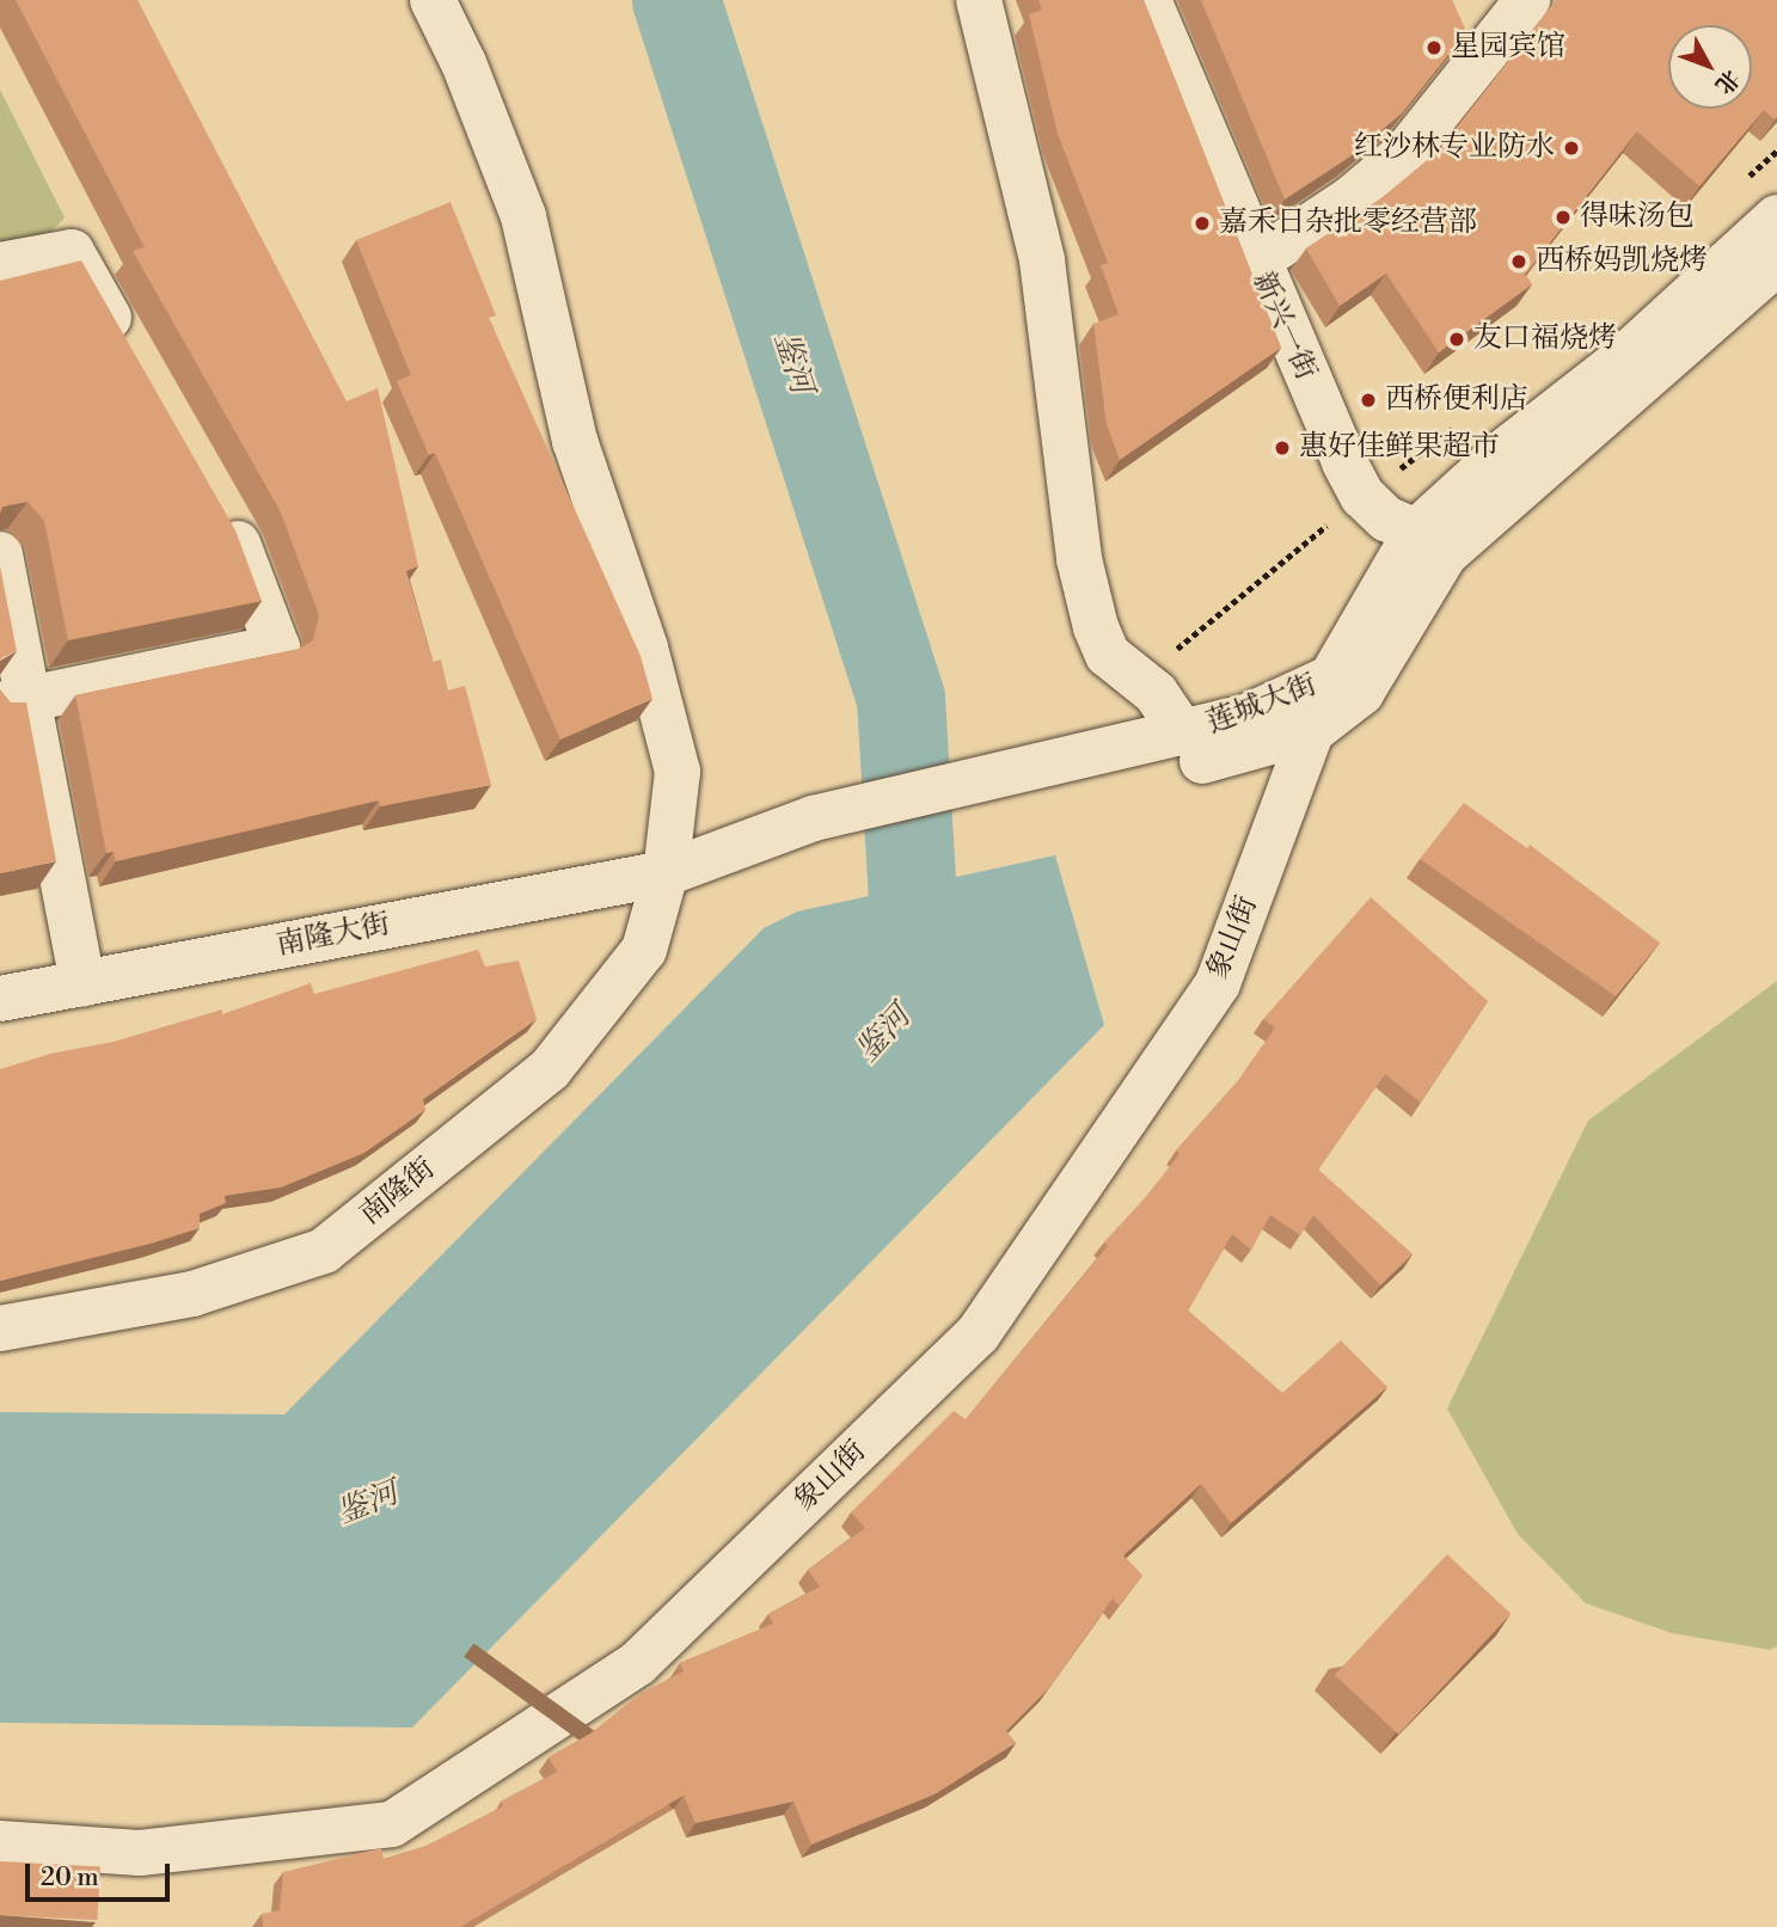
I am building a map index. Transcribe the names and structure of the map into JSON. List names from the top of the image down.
{
  "streets": {
    "main road": [
      "新兴一街",
      "莲城大街",
      "南隆大街",
      "象山街",
      "南隆街"
    ]
  },
  "crossings": [
    ["新兴一街", "莲城大街"],
    ["莲城大街", "南隆大街"],
    ["莲城大街", "象山街"],
    ["莲城大街", "南隆街"],
    ["南隆大街", "南隆街"]
  ],
  "water": ["鉴河"],
  "places": [
    "星园宾馆",
    "红沙林专业防水",
    "得味汤包",
    "嘉禾日杂批零经营部",
    "西桥妈凯烧烤",
    "友口福烧烤",
    "西桥便利店",
    "惠好佳鲜果超市"
  ],
  "scale_bar": "20 m",
  "north": "bottom right"
}
